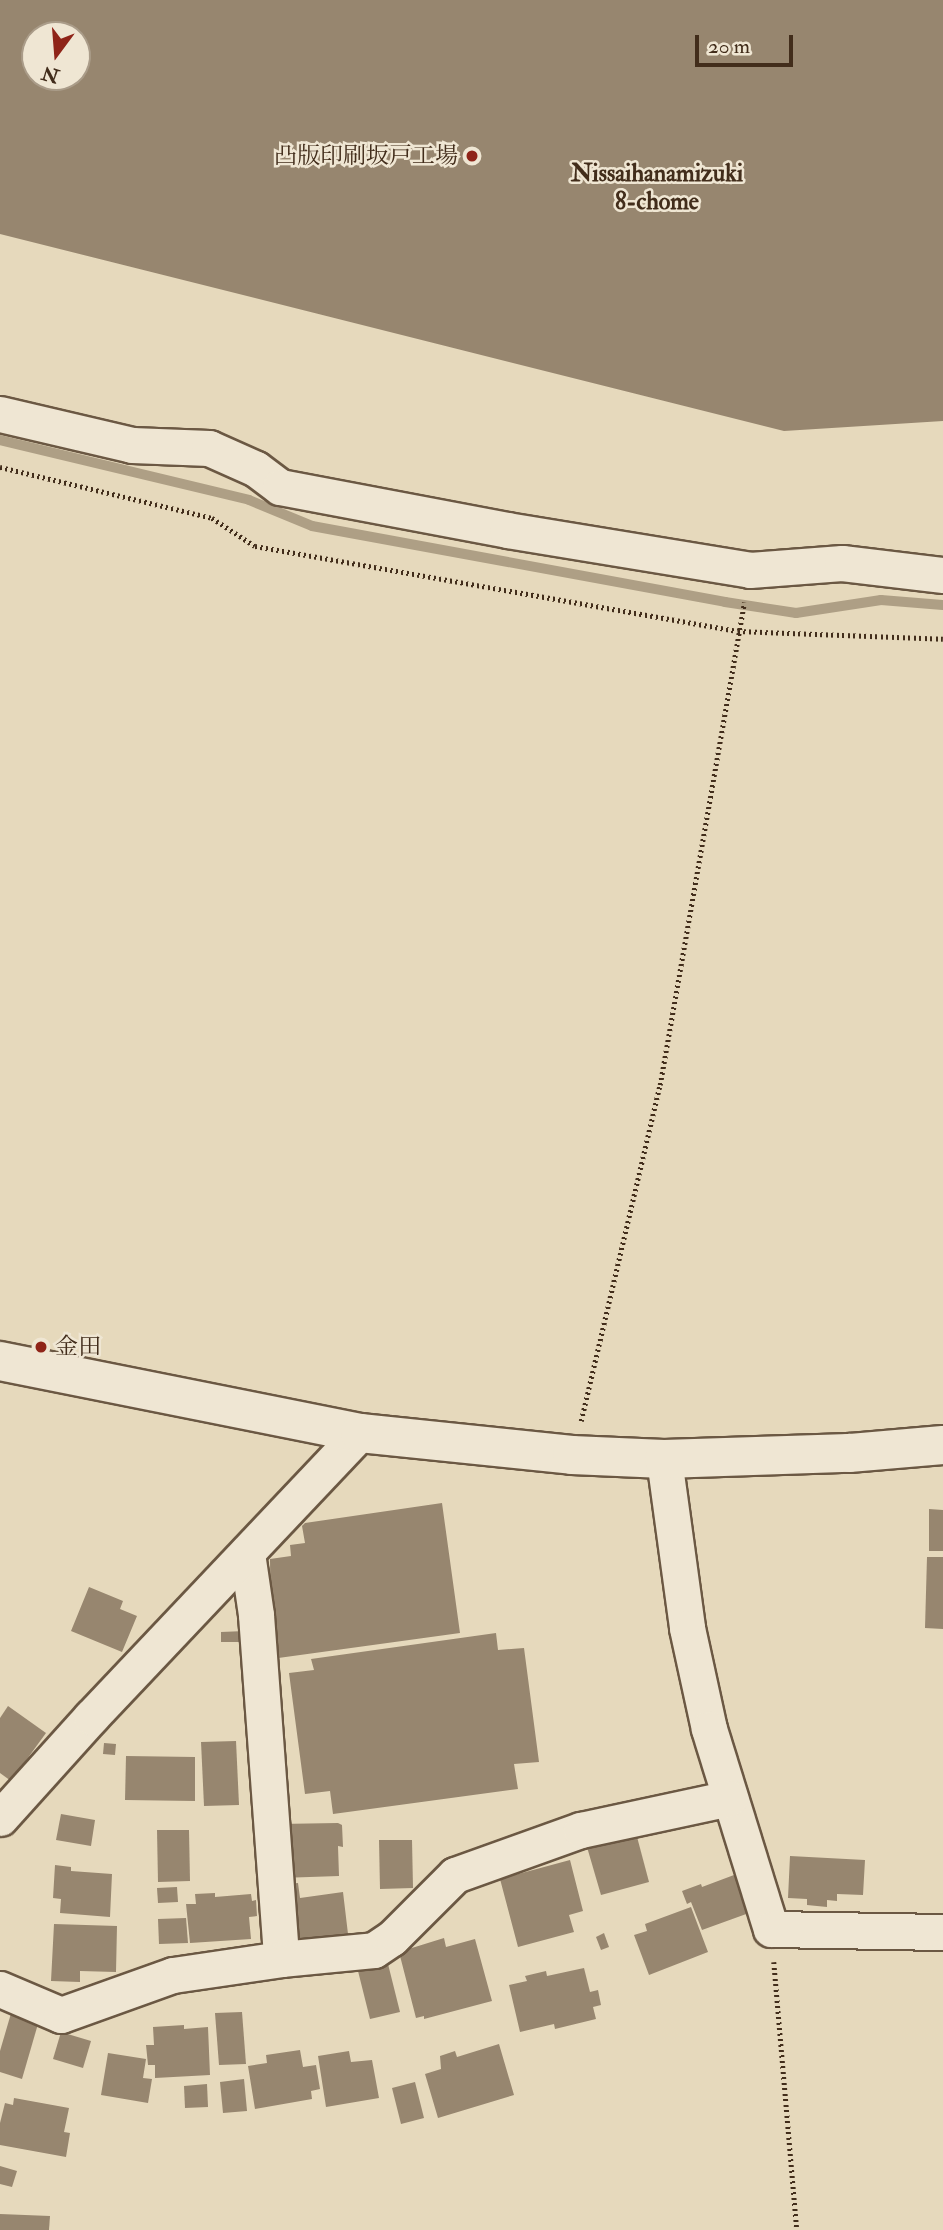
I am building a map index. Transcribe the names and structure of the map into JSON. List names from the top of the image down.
{
  "districts": ["Nissaihanamizuki 8-chome"],
  "places": ["凸版印刷坂戸工場", "金田"],
  "scale_bar": "20 m",
  "north": "bottom"
}
